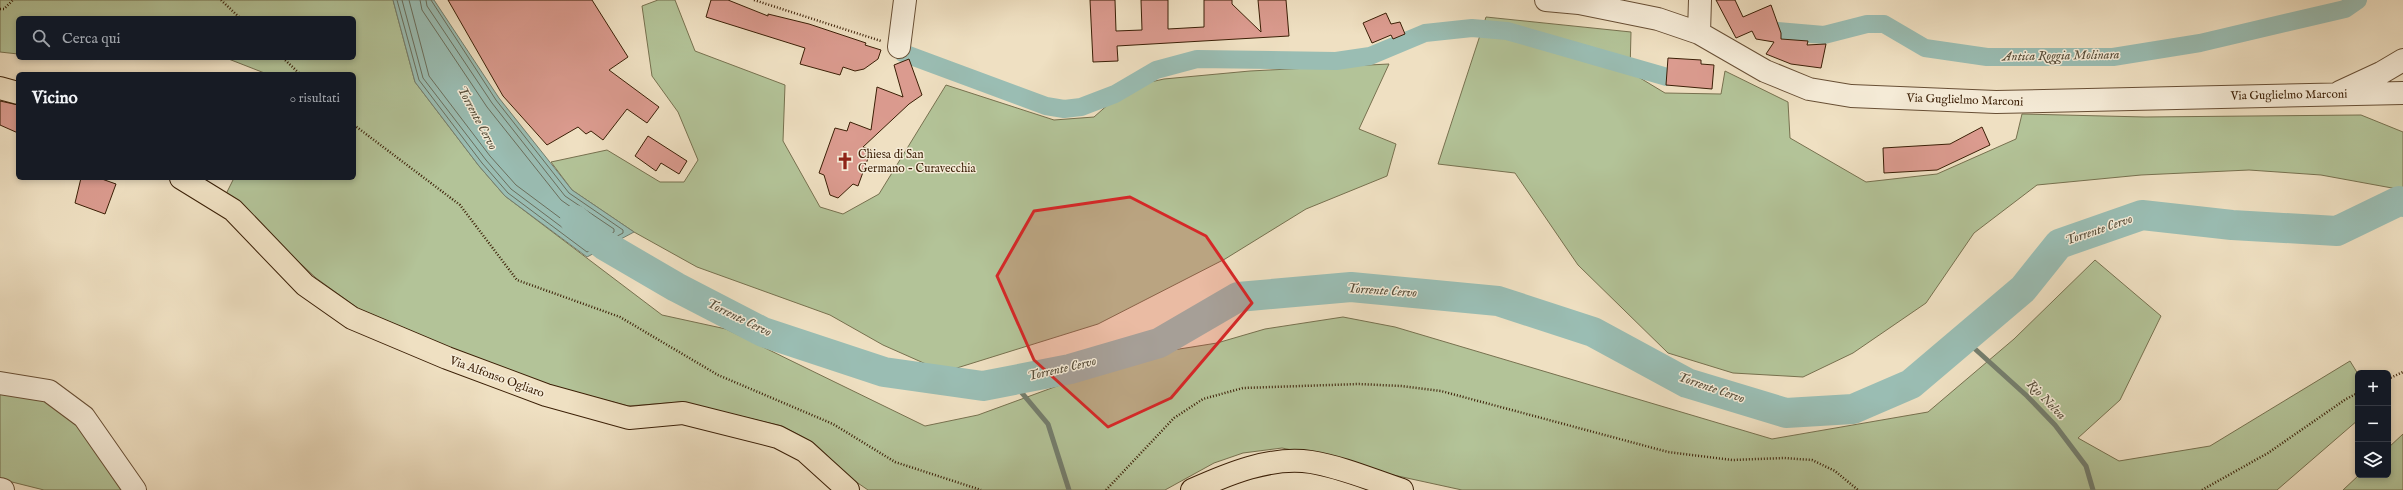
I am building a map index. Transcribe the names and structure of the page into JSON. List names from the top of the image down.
{
  "streets": {
    "main road": ["Via Alfonso Ogliaro"],
    "street": ["Via Guglielmo Marconi"]
  },
  "water": ["Antica Roggia Molinara", "Torrente Cervo", "Rio Nelva"],
  "places": {
    "church": ["Chiesa di San Germano - Curavecchia"]
  },
  "page": {
    "search": "Cerca qui",
    "heading": ["Vicino", "0 risultati"],
    "map_buttons": ["+", "−"]
  }
}
